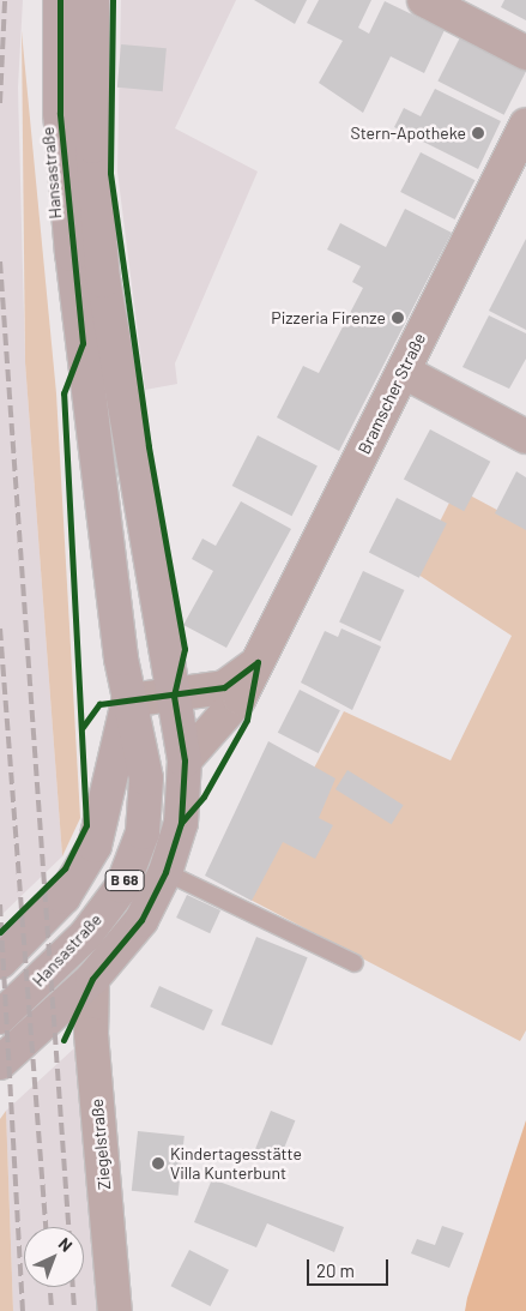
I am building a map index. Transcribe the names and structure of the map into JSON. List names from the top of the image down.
{
  "streets": {
    "main road": ["Hansastraße", "B 68"],
    "street": ["Bramscher Straße", "Ziegelstraße"]
  },
  "crossings": [
    ["Hansastraße", "Bramscher Straße"],
    ["Hansastraße", "Ziegelstraße"]
  ],
  "places": ["Stern-Apotheke", "Pizzeria Firenze", "Kindertagesstätte Villa Kunterbunt"],
  "scale_bar": "20 m",
  "north": "top right"
}
